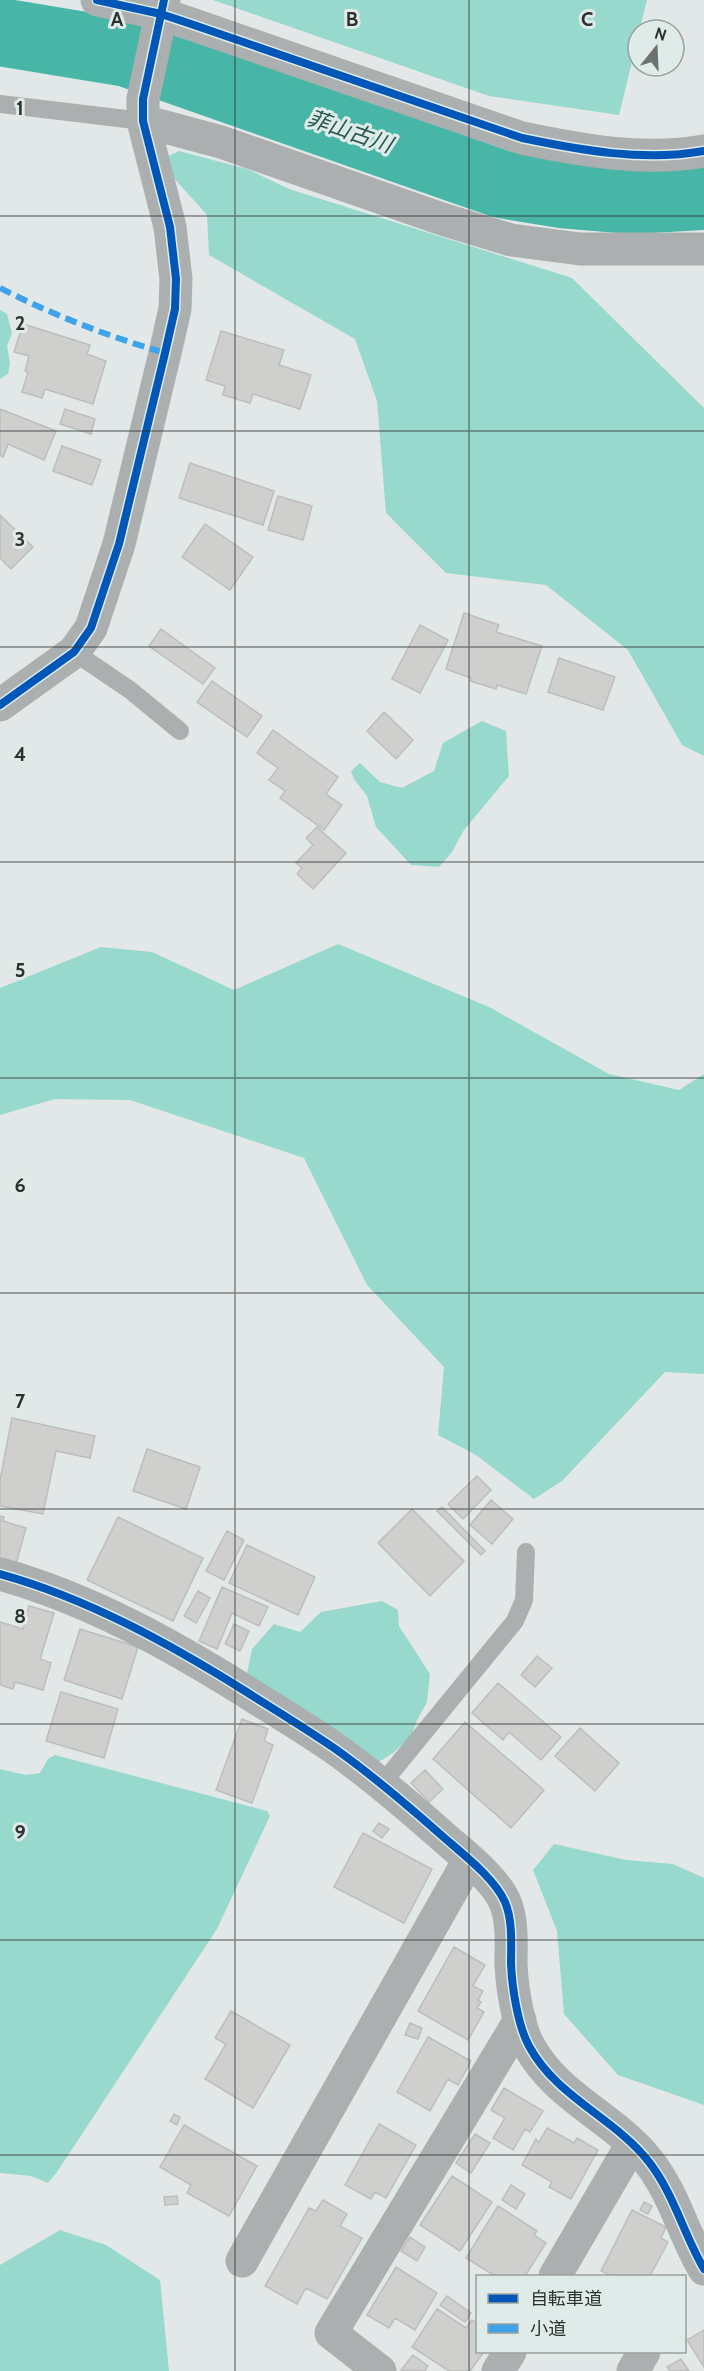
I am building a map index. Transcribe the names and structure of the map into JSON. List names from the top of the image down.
{
  "water": ["菲山古川"],
  "legend": ["自転車道", "小道"],
  "north": "top",
  "grid": {
    "columns": ["A", "B", "C"],
    "rows": [
      "1",
      "2",
      "3",
      "4",
      "5",
      "6",
      "7",
      "8",
      "9"
    ]
  }
}
